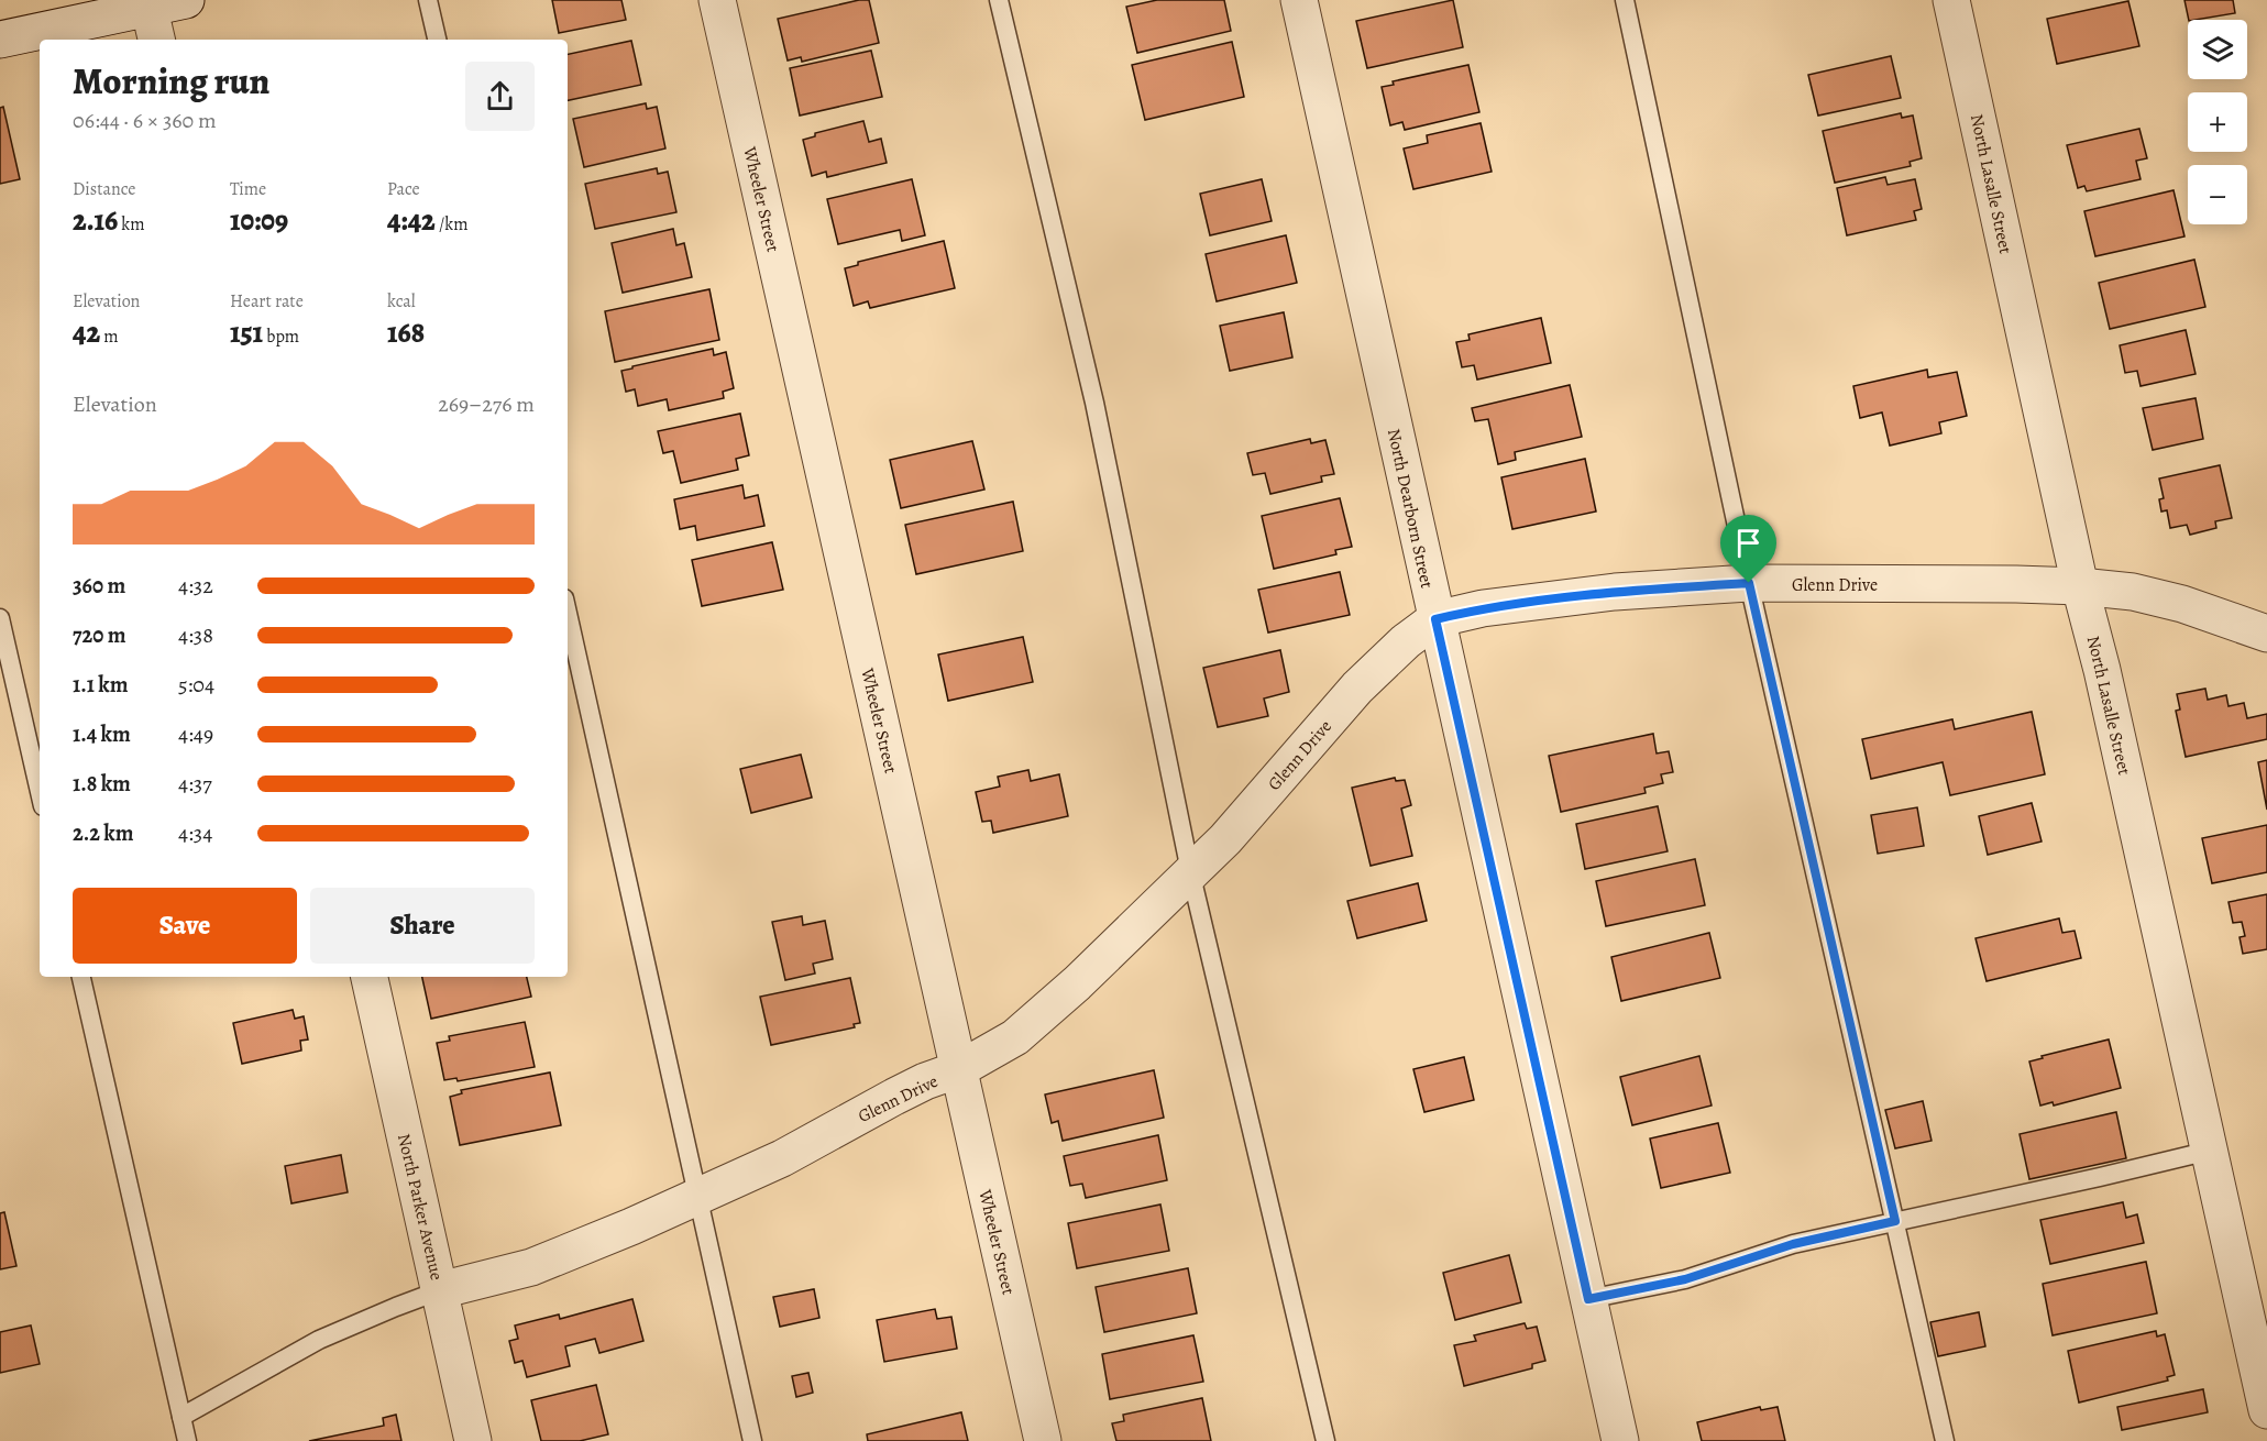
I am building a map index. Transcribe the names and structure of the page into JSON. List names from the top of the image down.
{
  "streets": {
    "street": [
      "North Lasalle Street",
      "Wheeler Street",
      "North Dearborn Street",
      "Glenn Drive",
      "North Parker Avenue"
    ]
  },
  "crossings": [
    ["North Lasalle Street", "Glenn Drive"],
    ["Wheeler Street", "Glenn Drive"],
    ["North Dearborn Street", "Glenn Drive"],
    ["Glenn Drive", "North Parker Avenue"]
  ],
  "page": {
    "map_buttons": ["+", "−"],
    "heading": ["Morning run", "06:44 · 6 × 360 m"],
    "stats": [
      ["Distance", "2.16 km"],
      ["Time", "10:09"],
      ["Pace", "4:42 /km"],
      ["Elevation", "42 m"],
      ["Heart rate", "151 bpm"],
      ["kcal", "168"]
    ],
    "chart": ["Elevation", "269–276 m"],
    "list": [
      {
        "name": "360 m",
        "note": "4:32"
      },
      {
        "name": "720 m",
        "note": "4:38"
      },
      {
        "name": "1.1 km",
        "note": "5:04"
      },
      {
        "name": "1.4 km",
        "note": "4:49"
      },
      {
        "name": "1.8 km",
        "note": "4:37"
      },
      {
        "name": "2.2 km",
        "note": "4:34"
      }
    ],
    "buttons": ["Save", "Share"]
  }
}
